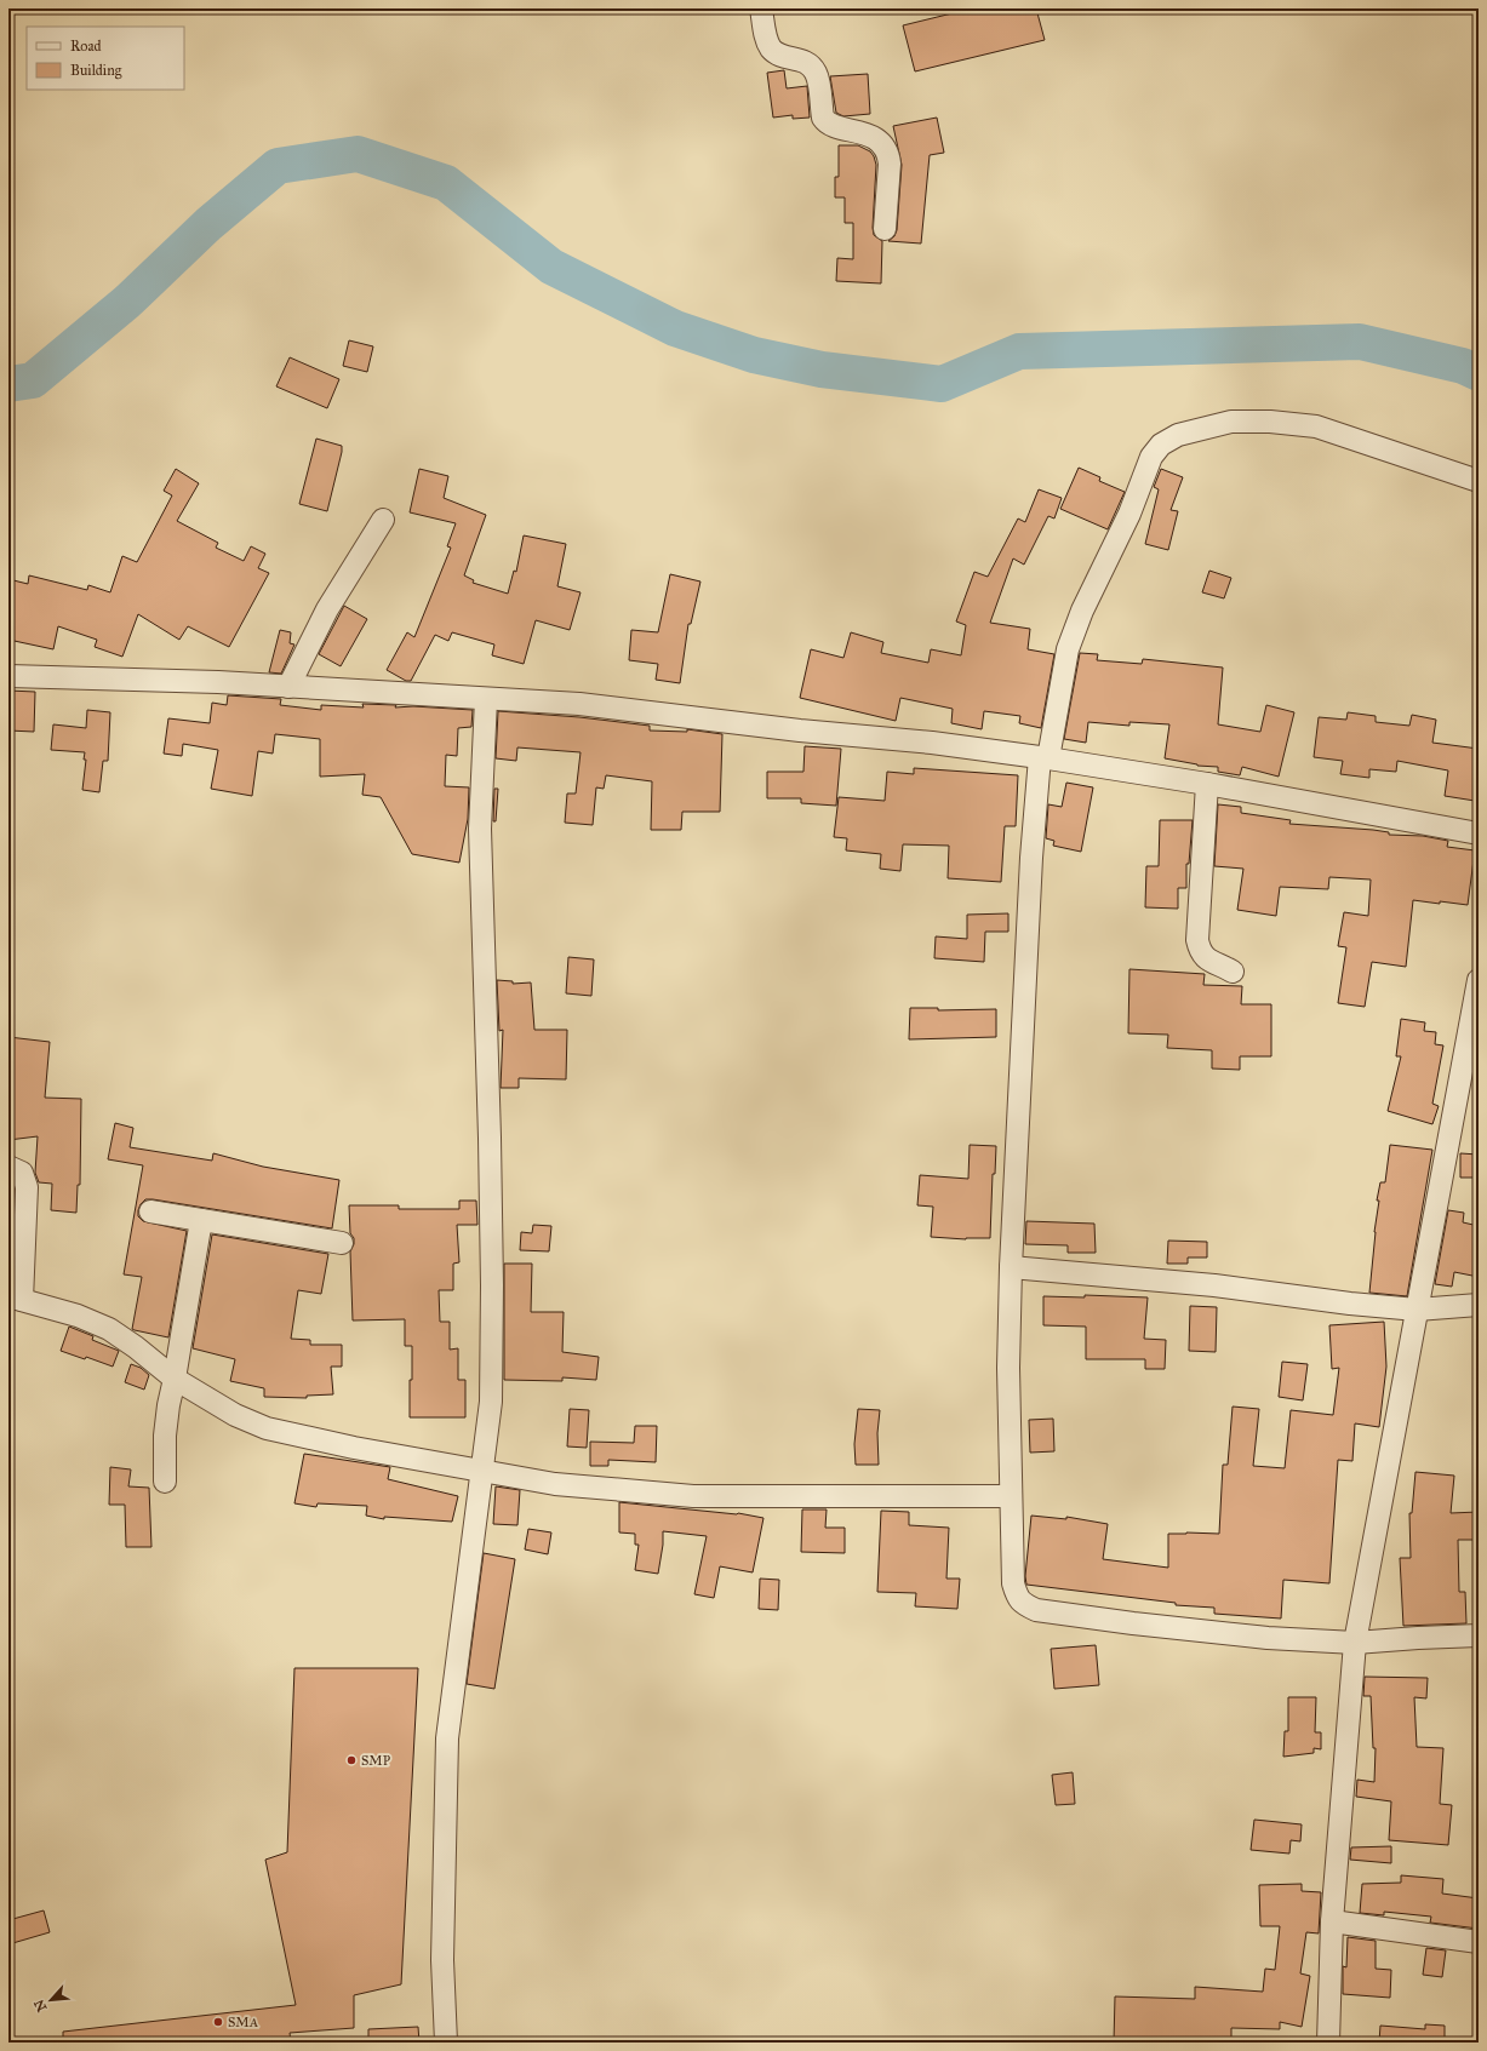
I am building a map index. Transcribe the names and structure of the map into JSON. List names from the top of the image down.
{
  "places": ["SMP", "SMA"],
  "legend": ["Road", "Building"],
  "north": "bottom left"
}
